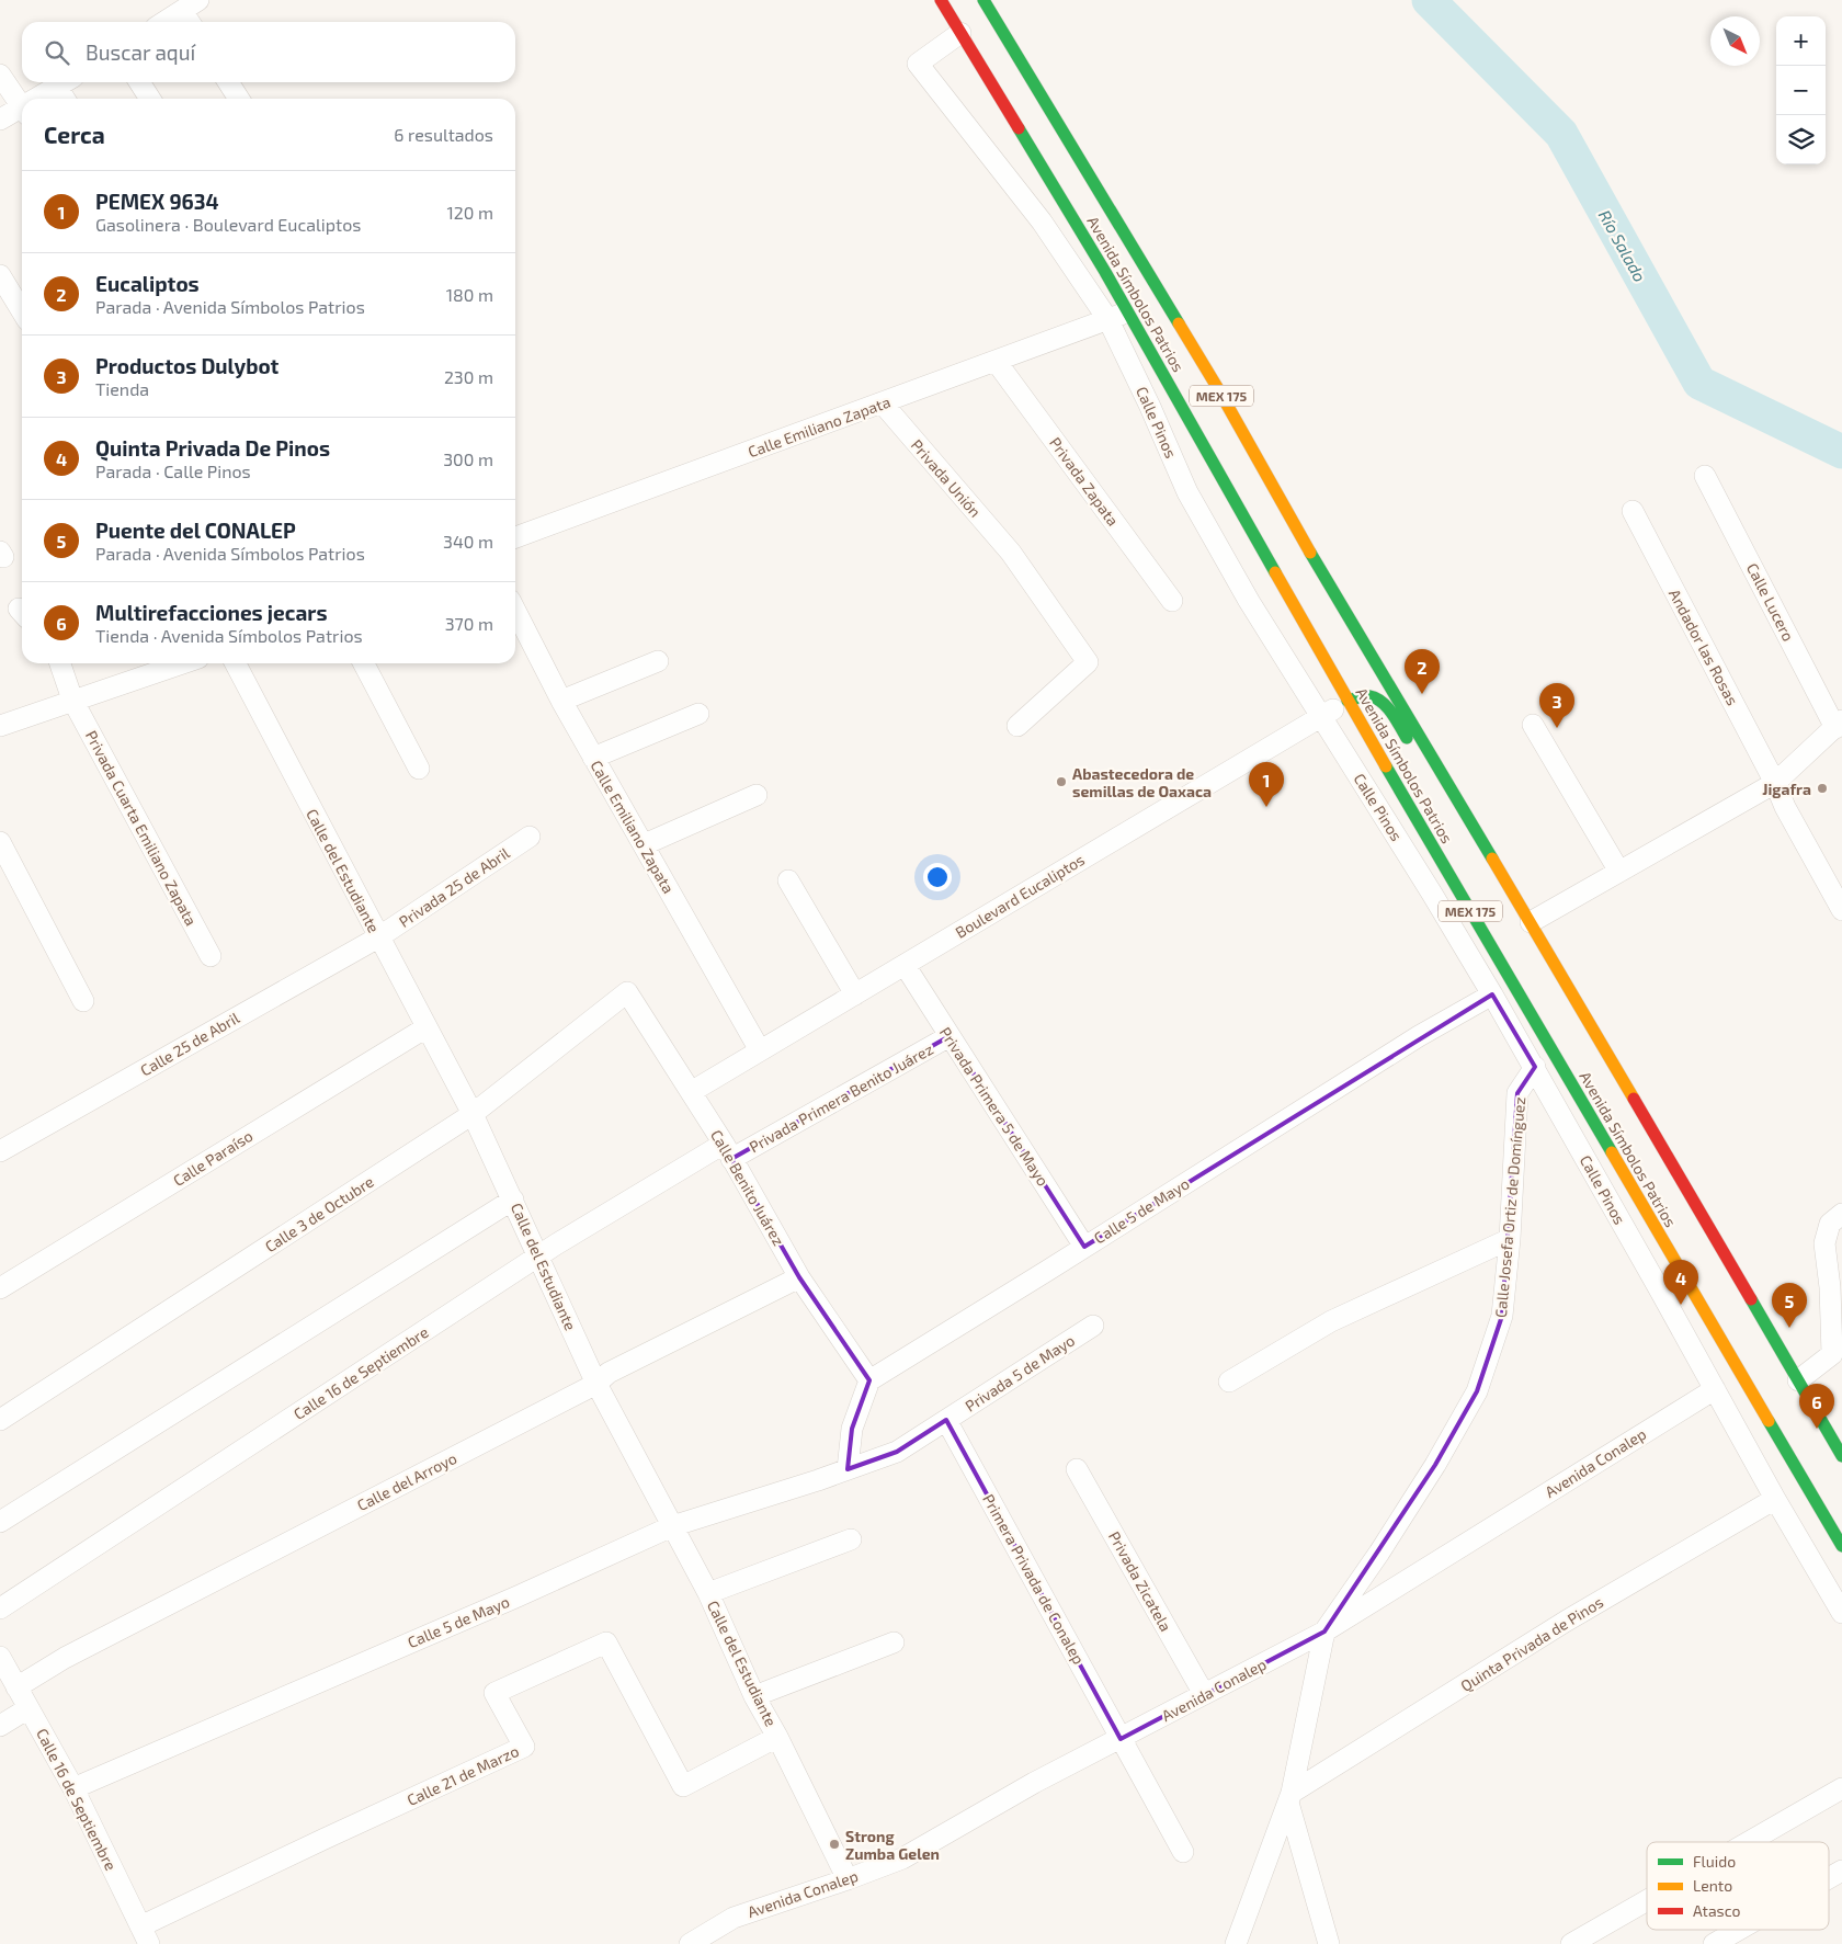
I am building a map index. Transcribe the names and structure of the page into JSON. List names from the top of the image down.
{
  "streets": {
    "main road": ["Avenida Símbolos Patrios", "MEX 175"],
    "street": [
      "Calle Pinos",
      "Calle Emiliano Zapata",
      "Privada Unión",
      "Privada Zapata",
      "Calle Lucero",
      "Andador las Rosas",
      "Privada Cuarta Emiliano Zapata",
      "Calle del Estudiante",
      "Privada 25 de Abril",
      "Boulevard Eucaliptos",
      "Calle 25 de Abril",
      "Privada Primera Benito Juárez",
      "Privada Primera 5 de Mayo",
      "Calle Paraíso",
      "Calle Benito Juárez",
      "Calle Josefa Ortiz de Domínguez",
      "Calle 5 de Mayo",
      "Calle 3 de Octubre",
      "Calle 16 de Septiembre",
      "Privada 5 de Mayo",
      "Avenida Conalep",
      "Calle del Arroyo",
      "Primera Privada de Conalep",
      "Privada Zicatela",
      "Quinta Privada de Pinos",
      "Calle 21 de Marzo"
    ]
  },
  "crossings": [
    ["Avenida Símbolos Patrios", "Calle Pinos"],
    ["Avenida Símbolos Patrios", "Calle Emiliano Zapata"],
    ["Avenida Símbolos Patrios", "Boulevard Eucaliptos"],
    ["Calle Pinos", "Calle Emiliano Zapata"],
    ["Calle Pinos", "Boulevard Eucaliptos"],
    ["Calle Pinos", "Calle Josefa Ortiz de Domínguez"],
    ["Calle Pinos", "Calle 5 de Mayo"],
    ["Calle Pinos", "Avenida Conalep"],
    ["Calle Pinos", "Quinta Privada de Pinos"],
    ["Calle Emiliano Zapata", "Privada Unión"],
    ["Calle Emiliano Zapata", "Privada Zapata"],
    ["Calle Emiliano Zapata", "Boulevard Eucaliptos"],
    ["Calle del Estudiante", "Privada 25 de Abril"],
    ["Calle del Estudiante", "Calle 25 de Abril"],
    ["Calle del Estudiante", "Calle Paraíso"],
    ["Calle del Estudiante", "Calle 5 de Mayo"],
    ["Calle del Estudiante", "Calle 3 de Octubre"],
    ["Calle del Estudiante", "Calle 16 de Septiembre"],
    ["Calle del Estudiante", "Avenida Conalep"],
    ["Calle del Estudiante", "Calle del Arroyo"],
    ["Calle del Estudiante", "Calle 21 de Marzo"],
    ["Privada 25 de Abril", "Calle 25 de Abril"],
    ["Boulevard Eucaliptos", "Privada Primera 5 de Mayo"],
    ["Boulevard Eucaliptos", "Calle Benito Juárez"],
    ["Privada Primera Benito Juárez", "Privada Primera 5 de Mayo"],
    ["Privada Primera Benito Juárez", "Calle Benito Juárez"],
    ["Privada Primera Benito Juárez", "Calle 16 de Septiembre"],
    ["Privada Primera 5 de Mayo", "Calle 5 de Mayo"],
    ["Calle Benito Juárez", "Calle 5 de Mayo"],
    ["Calle Benito Juárez", "Calle 3 de Octubre"],
    ["Calle Benito Juárez", "Calle 16 de Septiembre"],
    ["Calle Benito Juárez", "Calle del Arroyo"],
    ["Calle Josefa Ortiz de Domínguez", "Avenida Conalep"],
    ["Calle 5 de Mayo", "Calle 16 de Septiembre"],
    ["Calle 5 de Mayo", "Privada 5 de Mayo"],
    ["Calle 5 de Mayo", "Primera Privada de Conalep"],
    ["Calle 16 de Septiembre", "Calle del Arroyo"],
    ["Calle 16 de Septiembre", "Calle 21 de Marzo"],
    ["Privada 5 de Mayo", "Primera Privada de Conalep"],
    ["Avenida Conalep", "Primera Privada de Conalep"],
    ["Avenida Conalep", "Privada Zicatela"]
  ],
  "water": ["Río Salado"],
  "places": ["Abastecedora de semillas de Oaxaca", "Jigafra", "Strong Zumba Gelen"],
  "legend": ["Fluido", "Lento", "Atasco"],
  "north": "bottom right",
  "page": {
    "map_buttons": ["+", "−"],
    "search": "Buscar aquí",
    "heading": ["Cerca", "6 resultados"],
    "list": [
      {
        "mark": "1",
        "name": "PEMEX 9634",
        "note": "Gasolinera · Boulevard Eucaliptos",
        "value": "120 m"
      },
      {
        "mark": "2",
        "name": "Eucaliptos",
        "note": "Parada · Avenida Símbolos Patrios",
        "value": "180 m"
      },
      {
        "mark": "3",
        "name": "Productos Dulybot",
        "note": "Tienda",
        "value": "230 m"
      },
      {
        "mark": "4",
        "name": "Quinta Privada De Pinos",
        "note": "Parada · Calle Pinos",
        "value": "300 m"
      },
      {
        "mark": "5",
        "name": "Puente del CONALEP",
        "note": "Parada · Avenida Símbolos Patrios",
        "value": "340 m"
      },
      {
        "mark": "6",
        "name": "Multirefacciones jecars",
        "note": "Tienda · Avenida Símbolos Patrios",
        "value": "370 m"
      }
    ],
    "pins": [
      "2",
      "3",
      "1",
      "4",
      "5",
      "6"
    ]
  }
}
